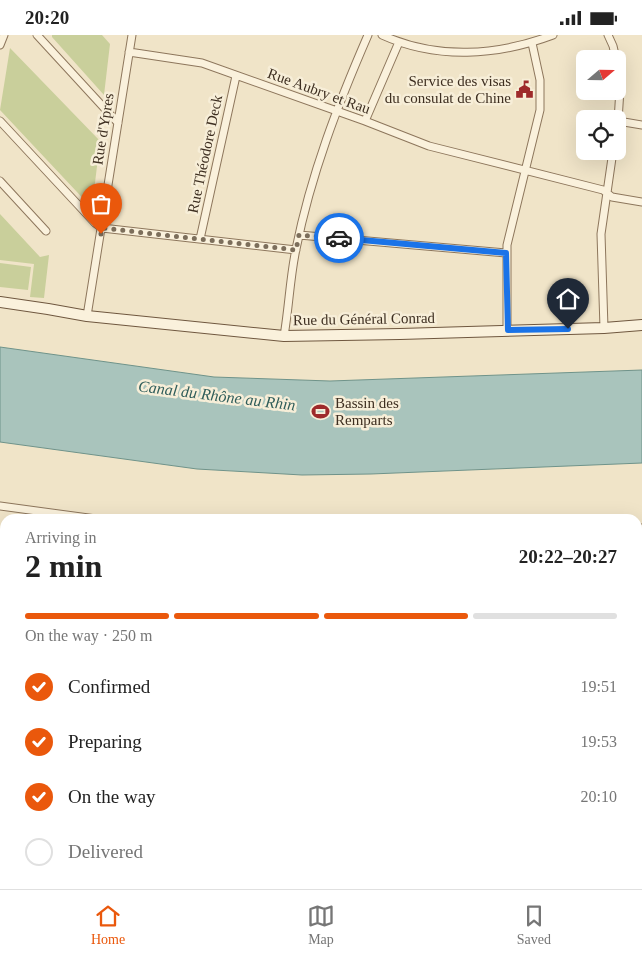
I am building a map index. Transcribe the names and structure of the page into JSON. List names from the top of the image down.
{
  "streets": {
    "main road": ["Rue du Général Conrad"],
    "street": ["Rue Aubry et Rau", "Rue d'Ypres", "Rue Théodore Deck"]
  },
  "crossings": [
    ["Rue Aubry et Rau", "Rue d'Ypres"],
    ["Rue Aubry et Rau", "Rue Théodore Deck"],
    ["Rue d'Ypres", "Rue du Général Conrad"]
  ],
  "water": ["Canal du Rhône au Rhin"],
  "places": {
    "public building": ["Service des visas du consulat de Chine"],
    "sports": ["Bassin des Remparts"]
  },
  "north": "right",
  "page": {
    "status": "20:20",
    "heading": ["2 min", "Arriving in", "20:22–20:27"],
    "bar": "On the way · 250 m",
    "list": [
      ["Confirmed", "19:51"],
      ["Preparing", "19:53"],
      ["On the way", "20:10"],
      "Delivered"
    ],
    "tabs": ["Home", "Map", "Saved"]
  }
}
